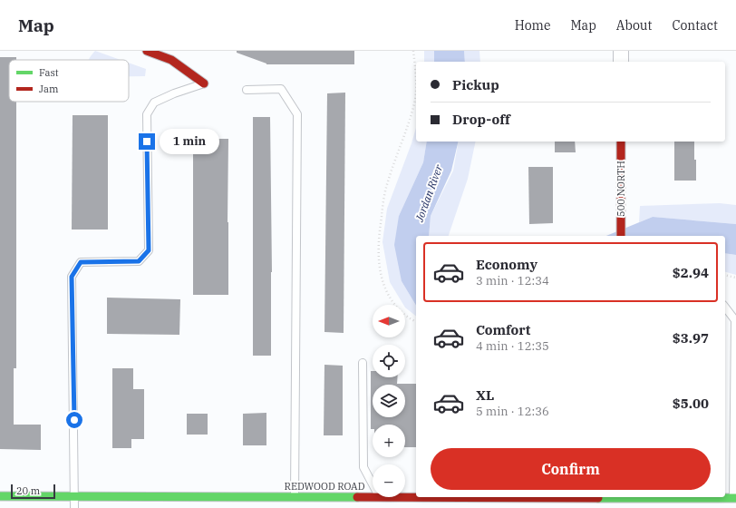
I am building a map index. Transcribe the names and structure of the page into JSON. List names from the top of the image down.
{
  "streets": {
    "main road": ["500 NORTH", "REDWOOD ROAD"]
  },
  "water": ["Jordan River"],
  "legend": ["Fast", "Jam"],
  "scale_bar": "20 m",
  "north": "left",
  "page": {
    "header": "Map",
    "nav": [
      "Home",
      "Map",
      "About",
      "Contact"
    ],
    "banner": ["Pickup", "Drop-off"],
    "bubble": "1 min",
    "list": [
      {
        "name": "Economy",
        "note": "3 min · 12:34",
        "value": "$2.94"
      },
      {
        "name": "Comfort",
        "note": "4 min · 12:35",
        "value": "$3.97"
      },
      {
        "name": "XL",
        "note": "5 min · 12:36",
        "value": "$5.00"
      }
    ],
    "map_buttons": ["+", "−"],
    "buttons": "Confirm",
    "scale": "20 m"
  }
}
